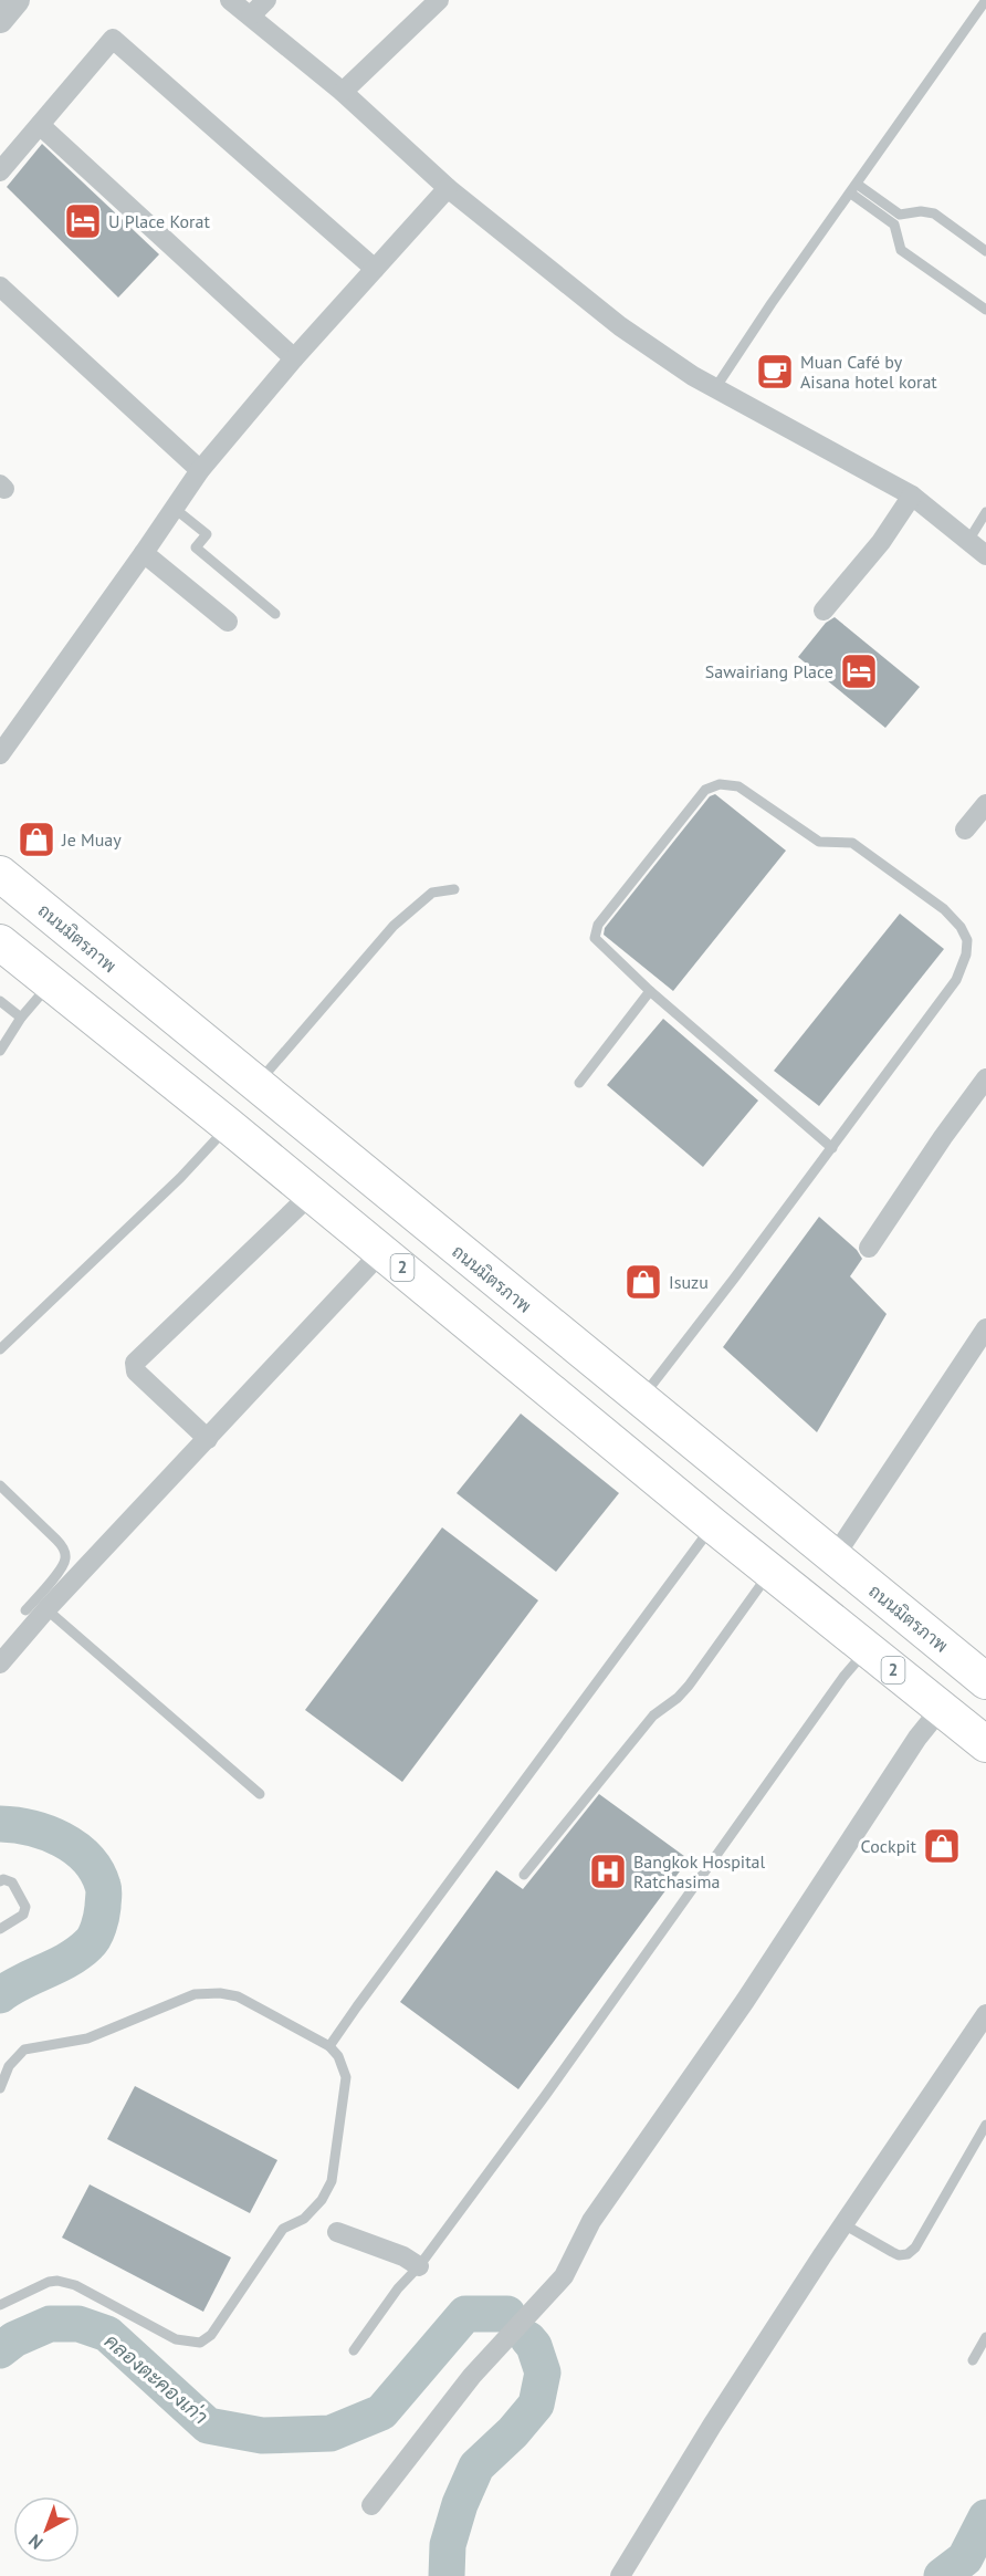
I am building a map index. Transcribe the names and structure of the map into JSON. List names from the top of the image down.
{
  "streets": {
    "highway": ["ถนนมิตรภาพ", "2"]
  },
  "water": ["คลองตะคองเก่า"],
  "places": {
    "hotel": ["U Place Korat", "Sawairiang Place"],
    "cafe": ["Muan Café by Aisana hotel korat"],
    "shop": ["Je Muay", "Isuzu", "Cockpit"],
    "hospital": ["Bangkok Hospital Ratchasima"]
  },
  "north": "bottom left"
}
